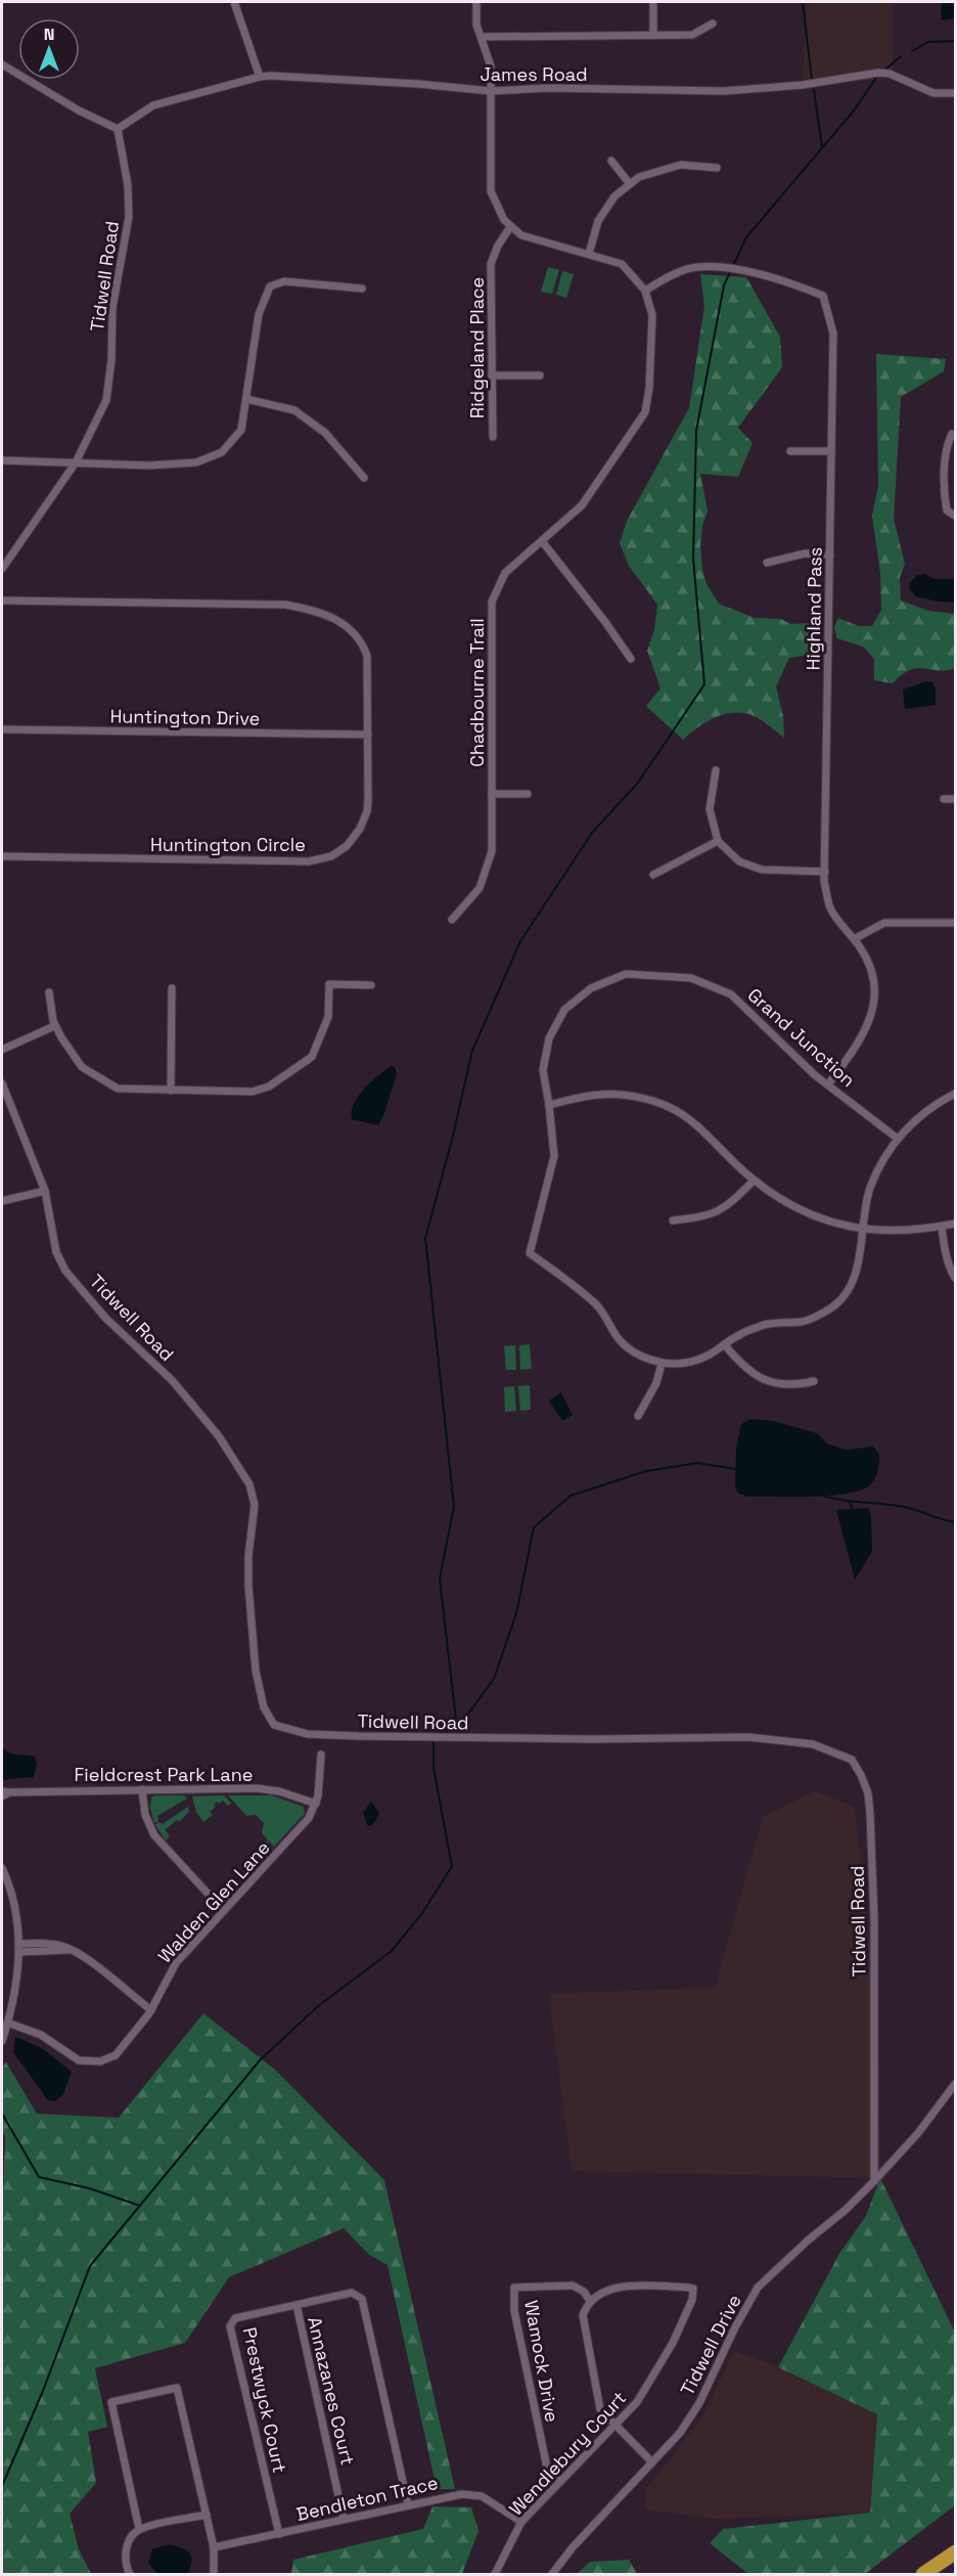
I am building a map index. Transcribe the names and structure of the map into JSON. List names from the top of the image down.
{
  "streets": {
    "street": [
      "James Road",
      "Tidwell Road",
      "Ridgeland Place",
      "Highland Pass",
      "Chadbourne Trail",
      "Huntington Drive",
      "Huntington Circle",
      "Grand Junction",
      "Fieldcrest Park Lane",
      "Walden Glen Lane",
      "Tidwell Drive",
      "Wamock Drive",
      "Annazanes Court",
      "Prestwyck Court",
      "Wendlebury Court",
      "Bendleton Trace"
    ]
  },
  "crossings": [
    ["James Road", "Tidwell Road"],
    ["Tidwell Road", "Tidwell Drive"],
    ["Ridgeland Place", "Chadbourne Trail"],
    ["Highland Pass", "Chadbourne Trail"],
    ["Highland Pass", "Grand Junction"],
    ["Huntington Drive", "Huntington Circle"],
    ["Fieldcrest Park Lane", "Walden Glen Lane"],
    ["Wamock Drive", "Wendlebury Court"],
    ["Annazanes Court", "Prestwyck Court"],
    ["Annazanes Court", "Bendleton Trace"],
    ["Prestwyck Court", "Bendleton Trace"],
    ["Wendlebury Court", "Bendleton Trace"]
  ],
  "north": "top"
}
